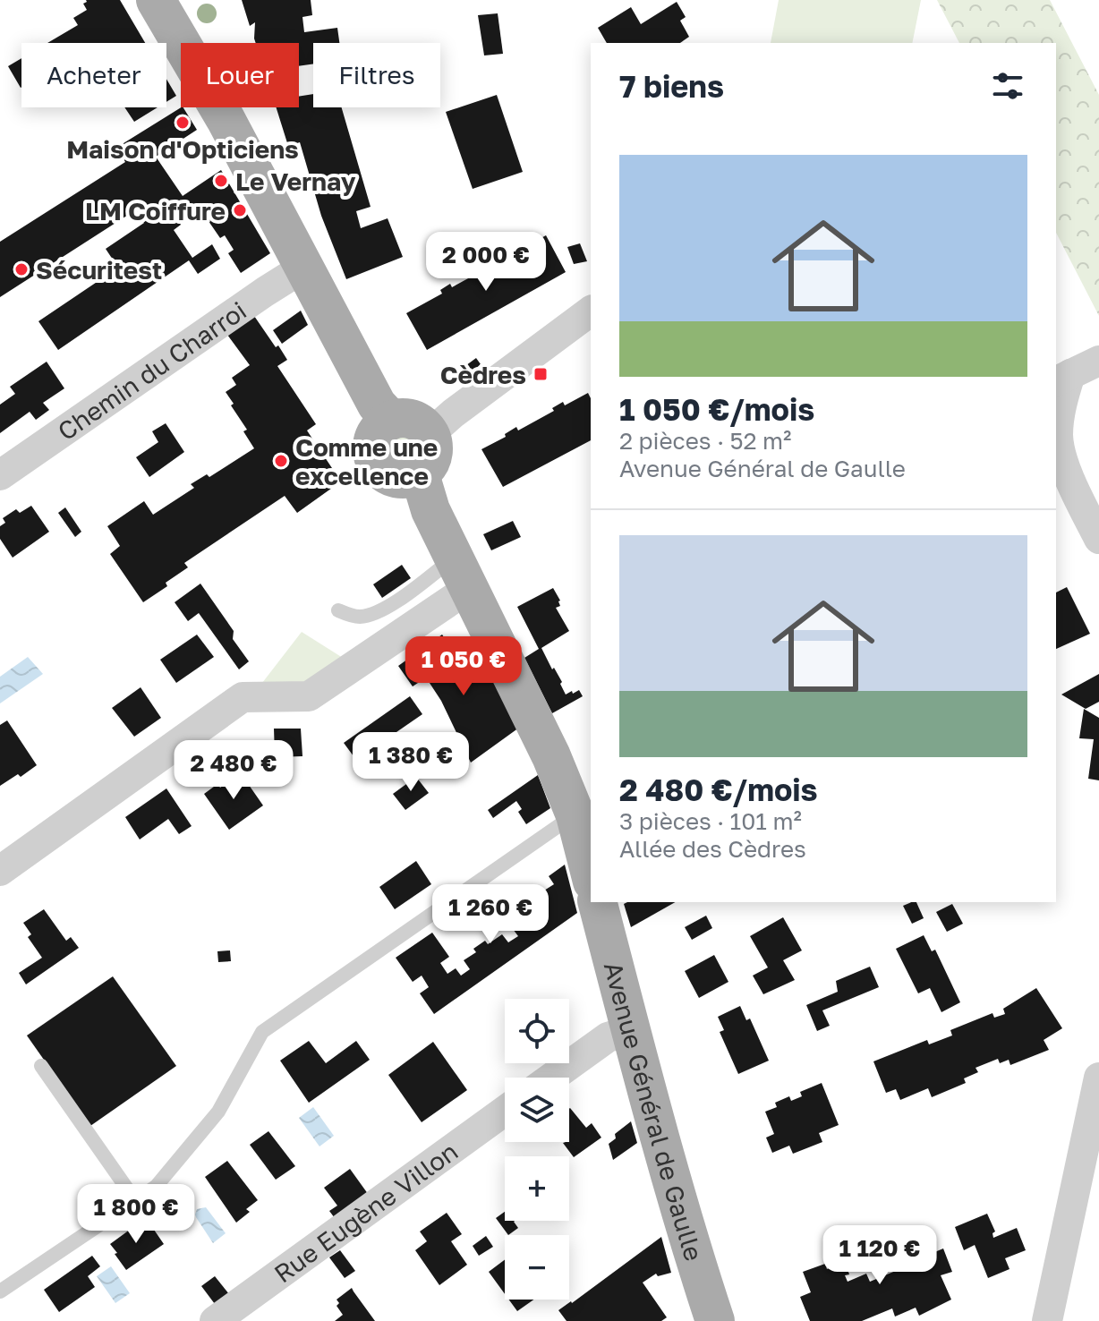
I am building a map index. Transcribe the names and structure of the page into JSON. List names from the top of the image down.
{
  "streets": {
    "main road": ["Avenue Général de Gaulle"],
    "street": ["Chemin du Charroi", "Rue Eugène Villon"]
  },
  "places": {
    "other": [
      "Maison d'Opticiens",
      "Le Vernay",
      "LM Coiffure",
      "Sécuritest",
      "Comme une excellence"
    ],
    "transit": ["Cèdres"]
  },
  "page": {
    "chip": ["Acheter", "Louer", "Filtres"],
    "heading": "7 biens",
    "list": [
      {
        "name": "1 050 €/mois",
        "note": "2 pièces · 52 m² · Avenue Général de Gaulle"
      },
      {
        "name": "2 480 €/mois",
        "note": "3 pièces · 101 m² · Allée des Cèdres"
      }
    ],
    "price": [
      "2 000 €",
      "1 050 €",
      "1 380 €",
      "2 480 €",
      "1 260 €",
      "1 800 €",
      "1 120 €"
    ],
    "map_buttons": ["+", "−"]
  }
}
